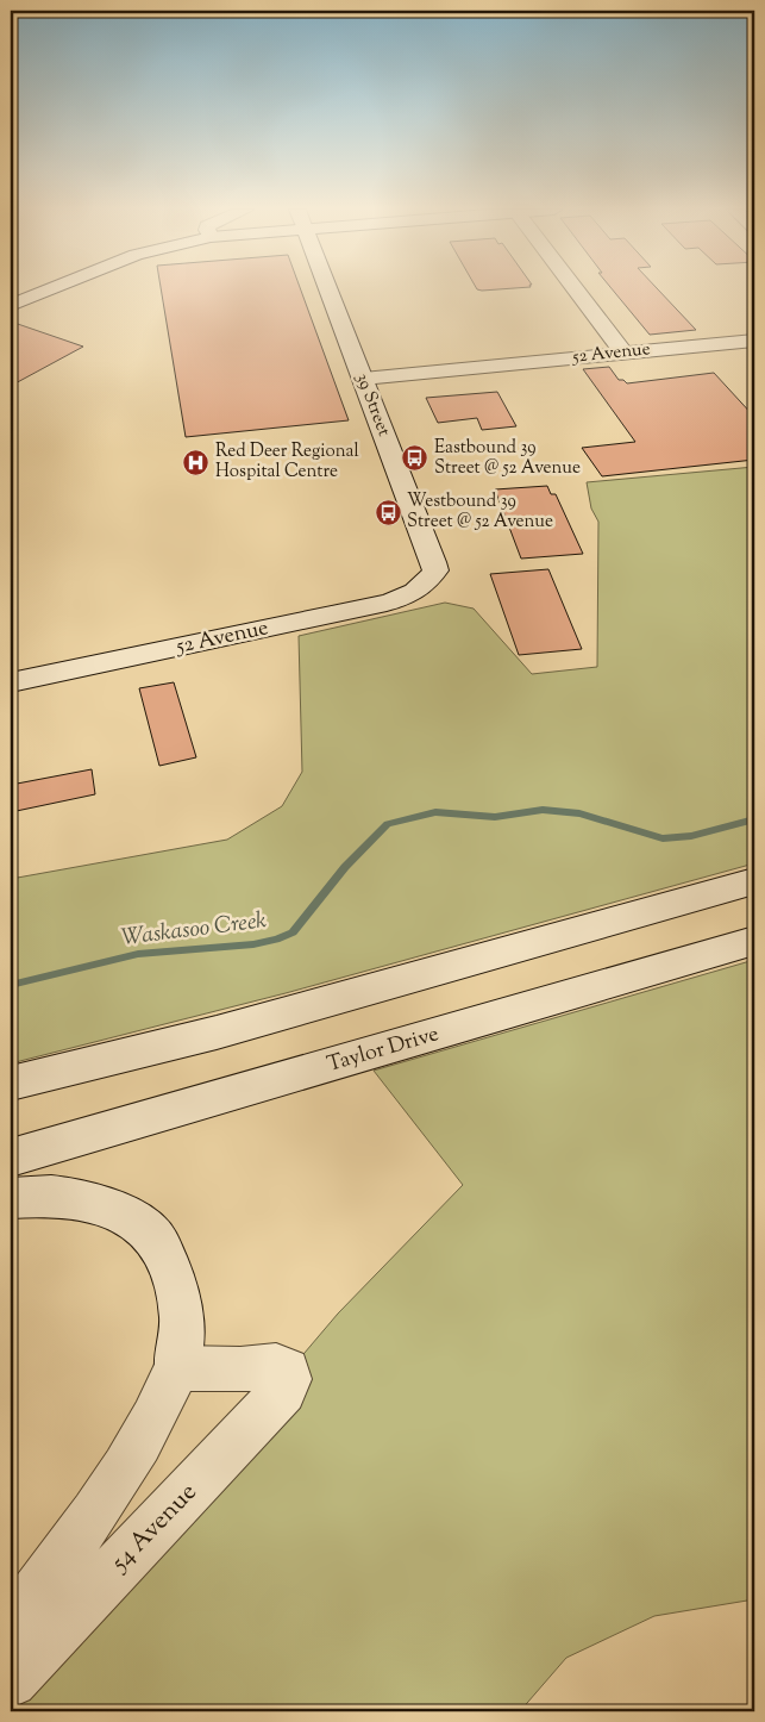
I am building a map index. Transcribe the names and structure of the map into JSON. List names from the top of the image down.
{
  "streets": {
    "street": [
      "52 Avenue",
      "39 Street",
      "Taylor Drive",
      "54 Avenue"
    ]
  },
  "crossings": [
    ["52 Avenue", "39 Street"]
  ],
  "water": ["Waskasoo Creek"],
  "places": {
    "bus stop": ["Eastbound 39 Street @ 52 Avenue", "Westbound 39 Street @ 52 Avenue"],
    "hospital": ["Red Deer Regional Hospital Centre"]
  }
}
